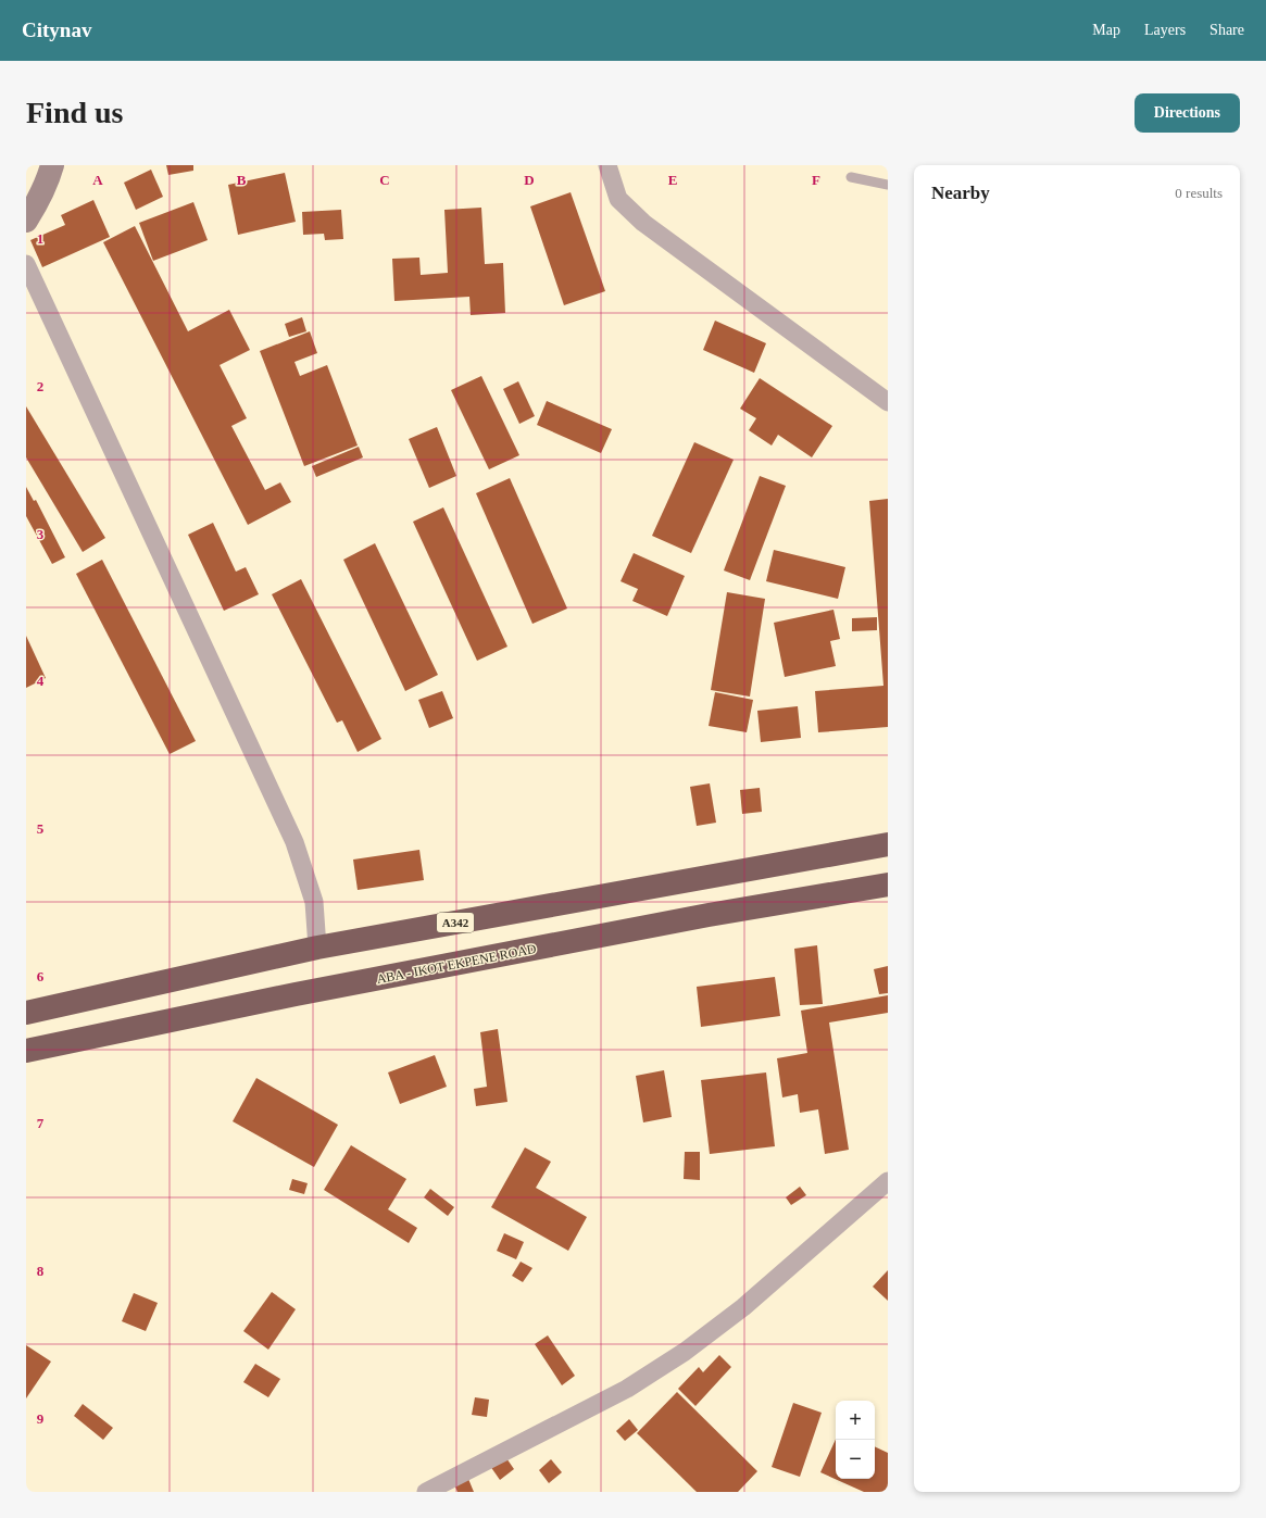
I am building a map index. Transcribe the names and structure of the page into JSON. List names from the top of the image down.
{
  "streets": {
    "highway": ["A342", "ABA - IKOT EKPENE ROAD"]
  },
  "page": {
    "header": "Citynav",
    "nav": ["Map", "Layers", "Share"],
    "buttons": "Directions",
    "title": "Find us",
    "heading": ["Nearby", "0 results"],
    "map_buttons": ["+", "−"]
  },
  "grid": {
    "columns": [
      "A",
      "B",
      "C",
      "D",
      "E",
      "F"
    ],
    "rows": [
      "1",
      "2",
      "3",
      "4",
      "5",
      "6",
      "7",
      "8",
      "9"
    ]
  }
}
